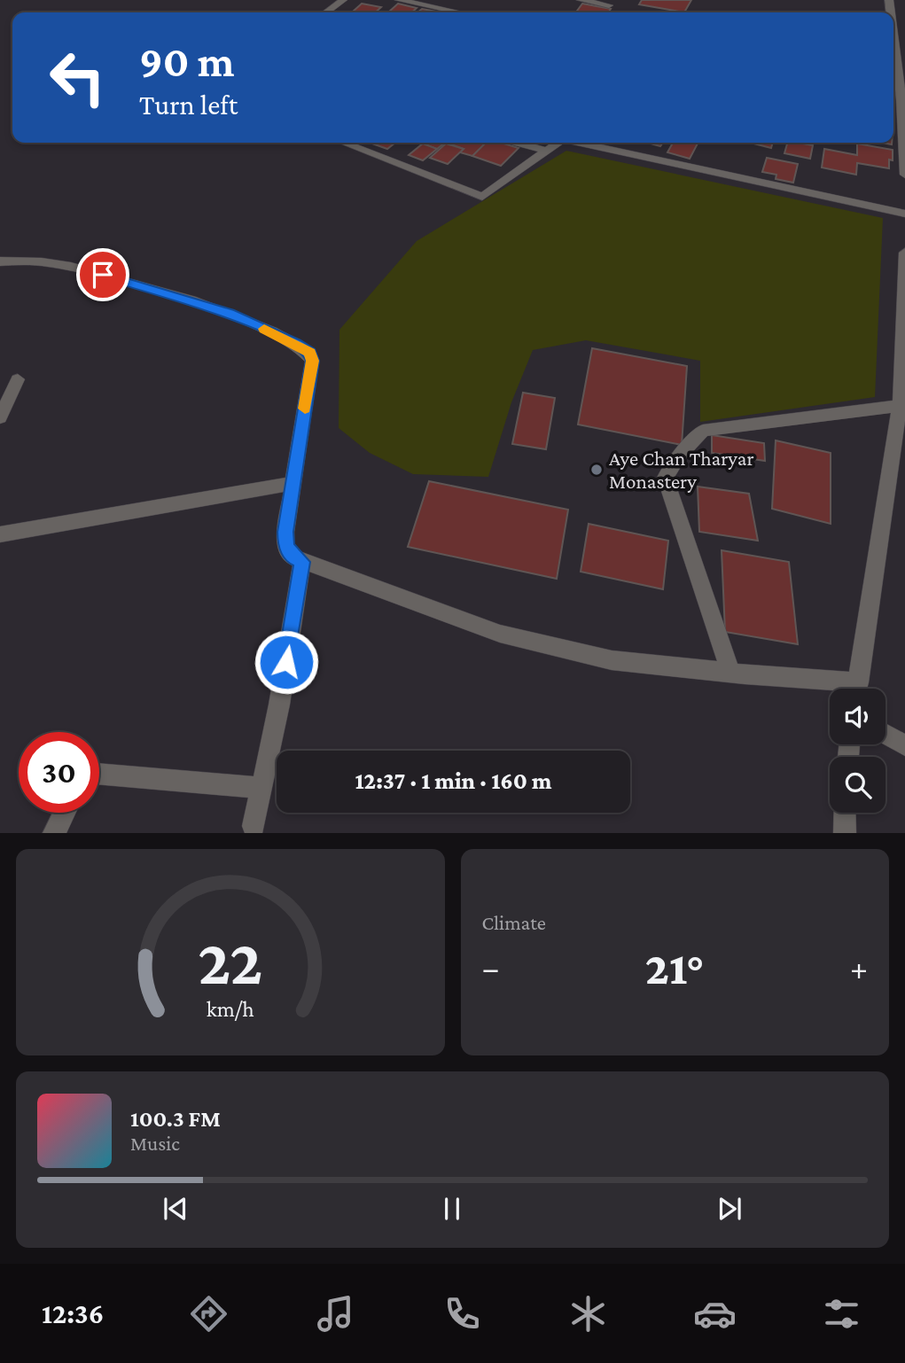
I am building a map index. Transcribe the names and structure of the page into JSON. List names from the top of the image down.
{
  "places": ["Aye Chan Tharyar Monastery"],
  "page": {
    "turn": ["90 m", "Turn left"],
    "limit": "30",
    "trip": "12:37 · 1 min · 160 m",
    "tile": "Climate",
    "heat": ["−", "21°", "+"],
    "song": ["100.3 FM", "Music"],
    "tabs": "12:36",
    "gauge": ["22", "km/h"]
  }
}
